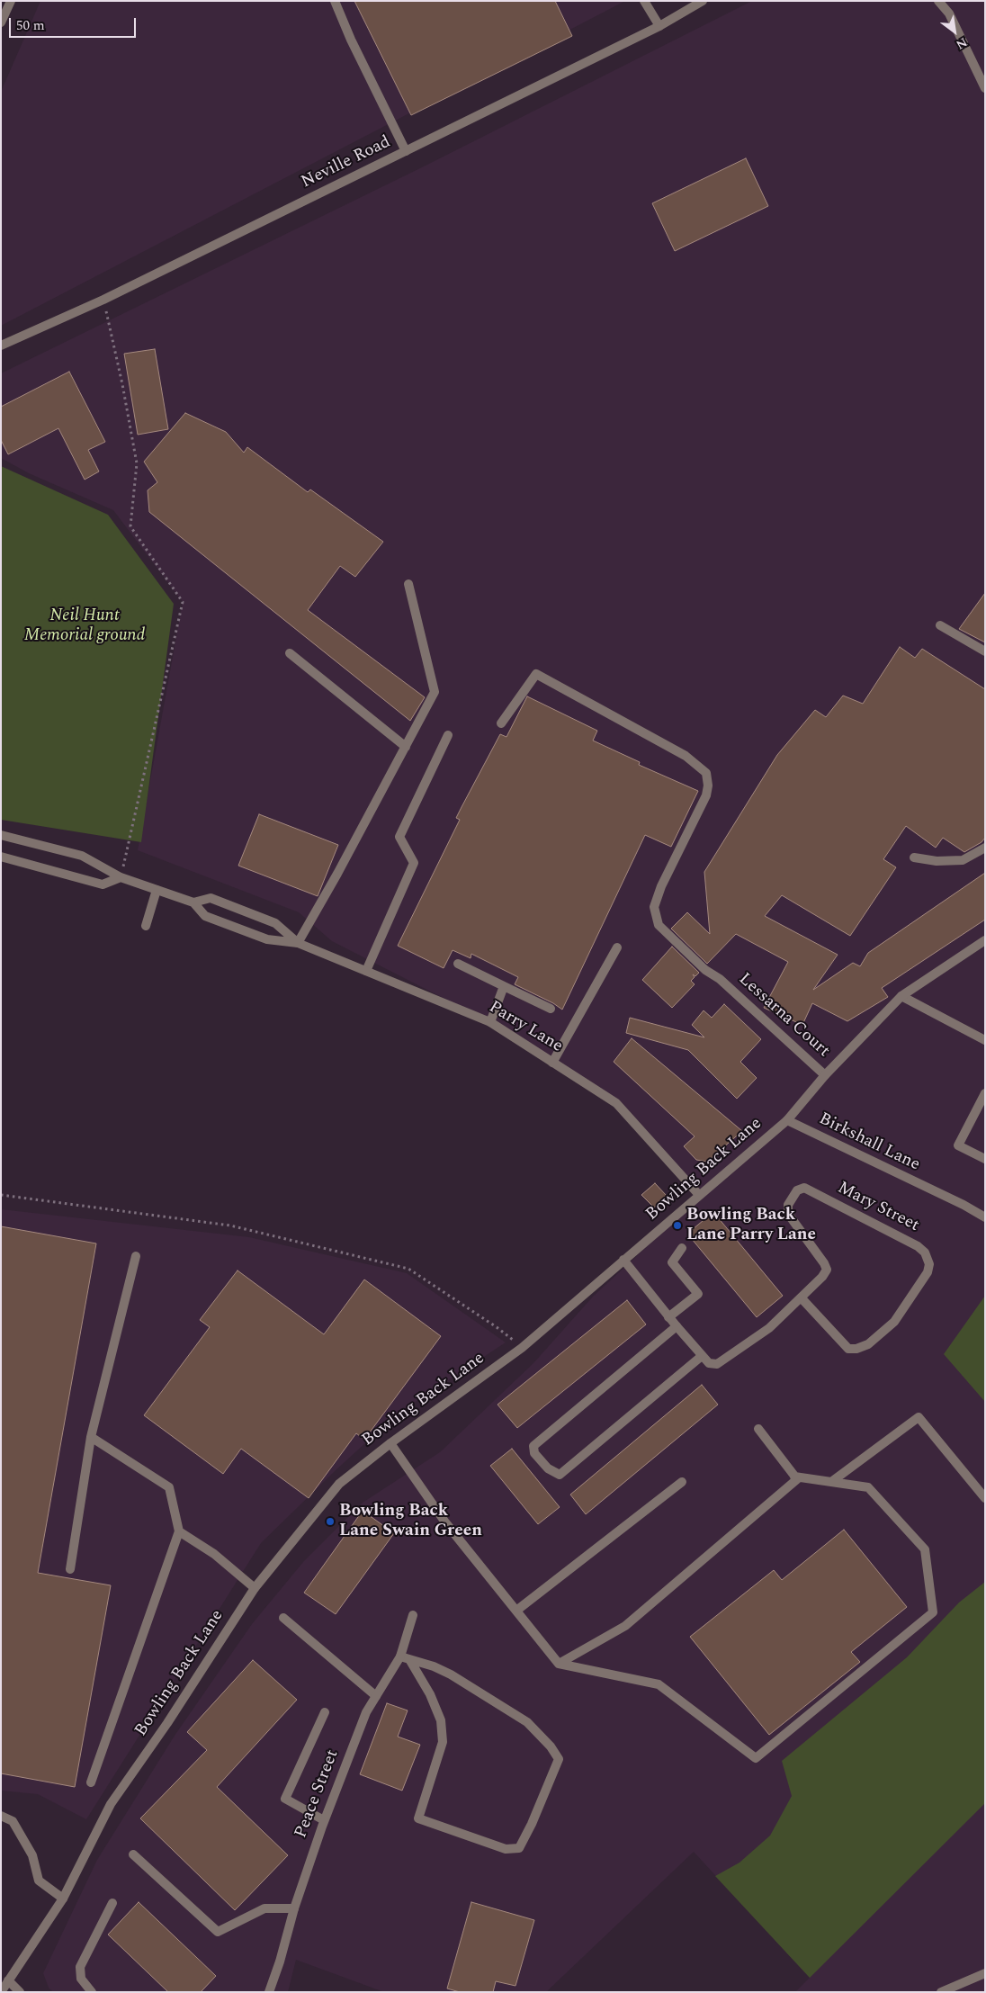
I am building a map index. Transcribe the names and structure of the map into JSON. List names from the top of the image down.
{
  "streets": {
    "street": [
      "Neville Road",
      "Lessarna Court",
      "Parry Lane",
      "Birkshall Lane",
      "Bowling Back Lane",
      "Mary Street",
      "Peace Street"
    ]
  },
  "crossings": [
    ["Lessarna Court", "Bowling Back Lane"],
    ["Parry Lane", "Bowling Back Lane"],
    ["Birkshall Lane", "Bowling Back Lane"]
  ],
  "parks": ["Neil Hunt Memorial ground"],
  "places": ["Bowling Back Lane Parry Lane", "Bowling Back Lane Swain Green"],
  "scale_bar": "50 m",
  "north": "bottom right"
}
